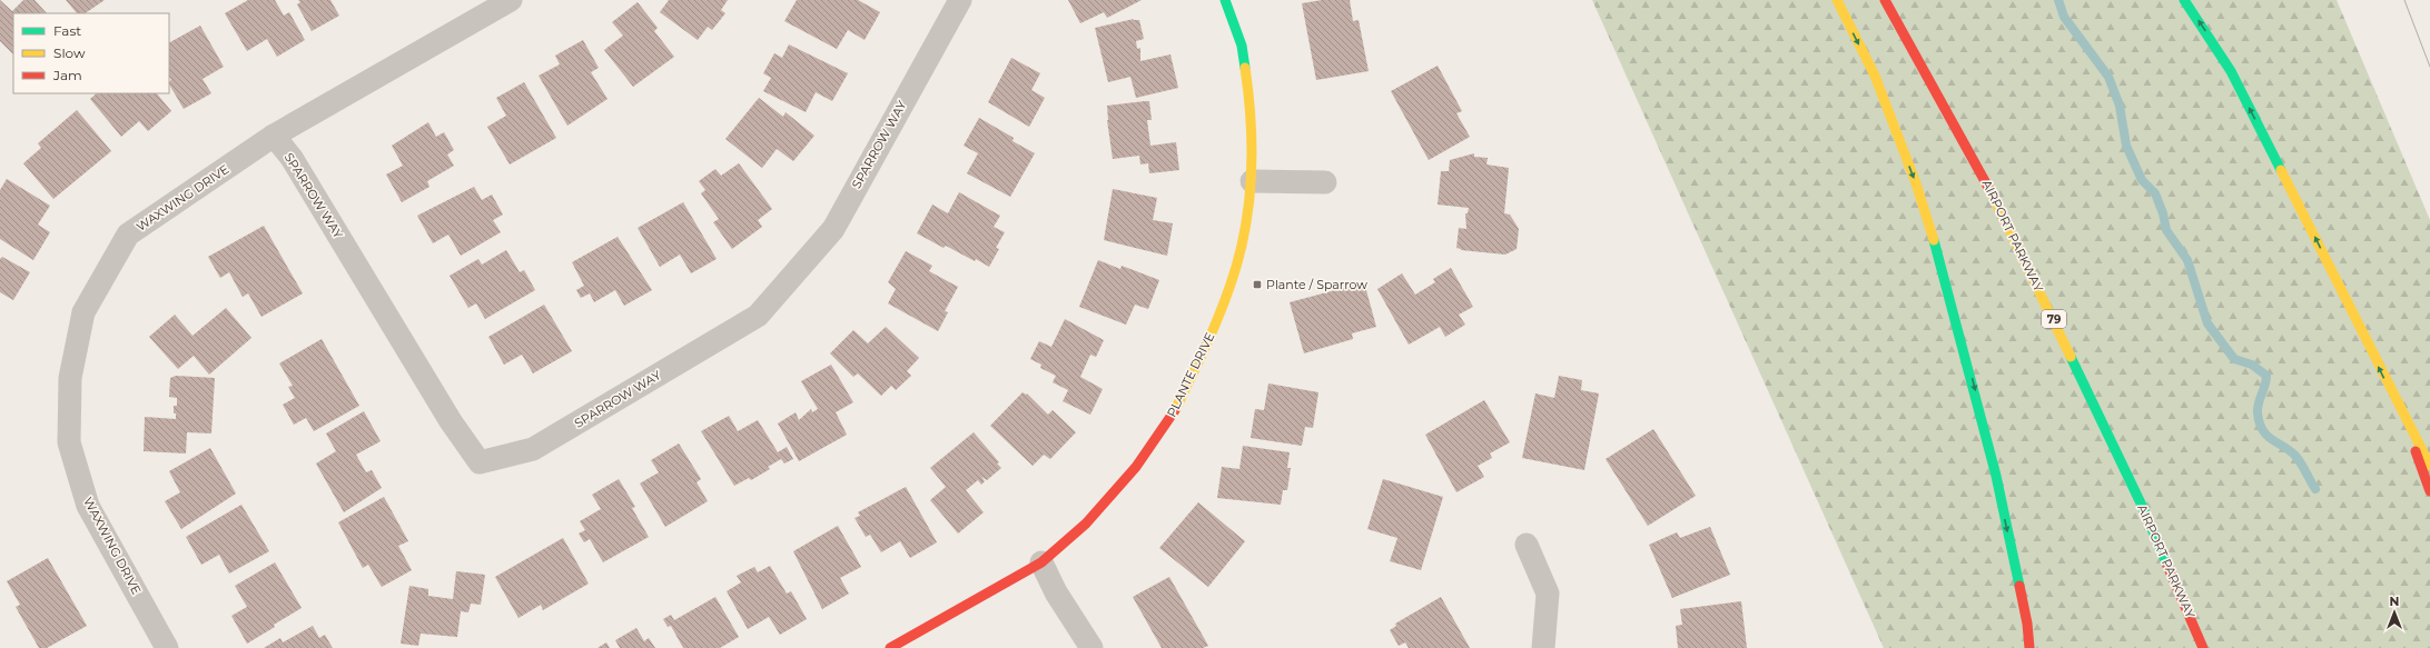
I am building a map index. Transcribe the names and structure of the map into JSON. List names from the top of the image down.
{
  "streets": {
    "main road": ["AIRPORT PARKWAY", "79", "PLANTE DRIVE"],
    "street": ["SPARROW WAY", "WAXWING DRIVE"]
  },
  "crossings": [
    ["SPARROW WAY", "WAXWING DRIVE"]
  ],
  "places": {
    "transit": ["Plante / Sparrow"]
  },
  "legend": ["Fast", "Slow", "Jam"],
  "north": "top"
}
